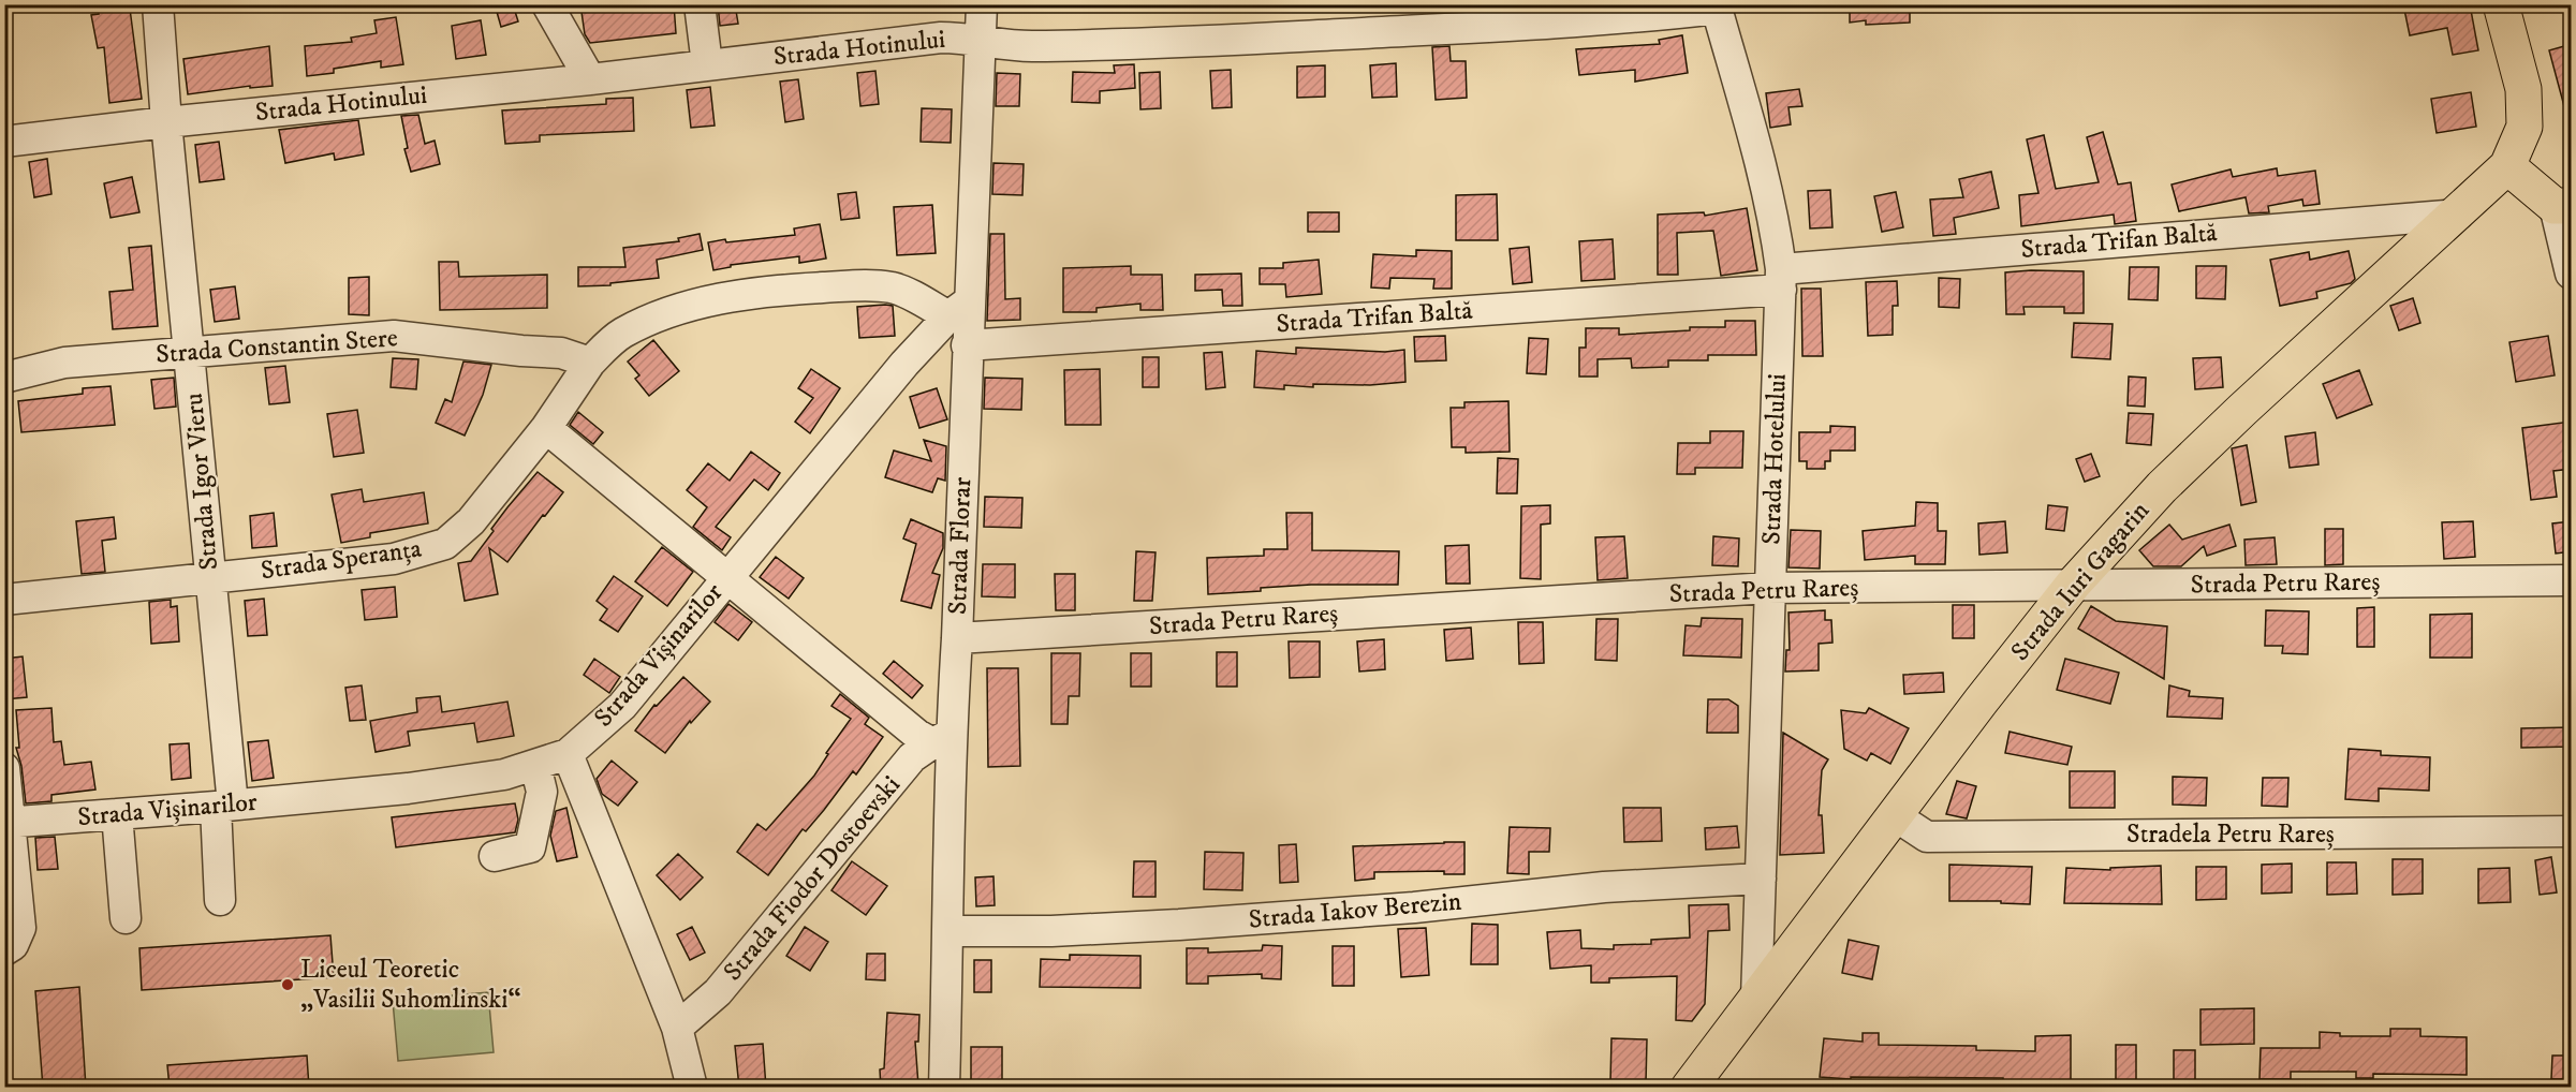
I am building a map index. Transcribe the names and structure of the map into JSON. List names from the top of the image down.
{
  "streets": {
    "main road": ["Strada Iuri Gagarin"],
    "street": [
      "Strada Hotinului",
      "Strada Trifan Baltă",
      "Strada Constantin Stere",
      "Strada Hotelului",
      "Strada Igor Vieru",
      "Strada Florar",
      "Strada Speranța",
      "Strada Petru Rareș",
      "Strada Vișinarilor",
      "Stradela Petru Rareș",
      "Strada Fiodor Dostoevski",
      "Strada Iakov Berezin"
    ]
  },
  "crossings": [
    ["Strada Hotinului", "Strada Hotelului"],
    ["Strada Hotinului", "Strada Igor Vieru"],
    ["Strada Hotinului", "Strada Florar"],
    ["Strada Trifan Baltă", "Strada Hotelului"],
    ["Strada Trifan Baltă", "Strada Florar"],
    ["Strada Trifan Baltă", "Strada Iuri Gagarin"],
    ["Strada Constantin Stere", "Strada Igor Vieru"],
    ["Strada Constantin Stere", "Strada Speranța"],
    ["Strada Hotelului", "Strada Iuri Gagarin"],
    ["Strada Hotelului", "Strada Petru Rareș"],
    ["Strada Hotelului", "Strada Iakov Berezin"],
    ["Strada Igor Vieru", "Strada Speranța"],
    ["Strada Igor Vieru", "Strada Vișinarilor"],
    ["Strada Florar", "Strada Petru Rareș"],
    ["Strada Florar", "Strada Vișinarilor"],
    ["Strada Florar", "Strada Fiodor Dostoevski"],
    ["Strada Florar", "Strada Iakov Berezin"],
    ["Strada Iuri Gagarin", "Strada Petru Rareș"],
    ["Strada Iuri Gagarin", "Stradela Petru Rareș"]
  ],
  "places": ["Liceul Teoretic „Vasilii Suhomlinski“"]
}
